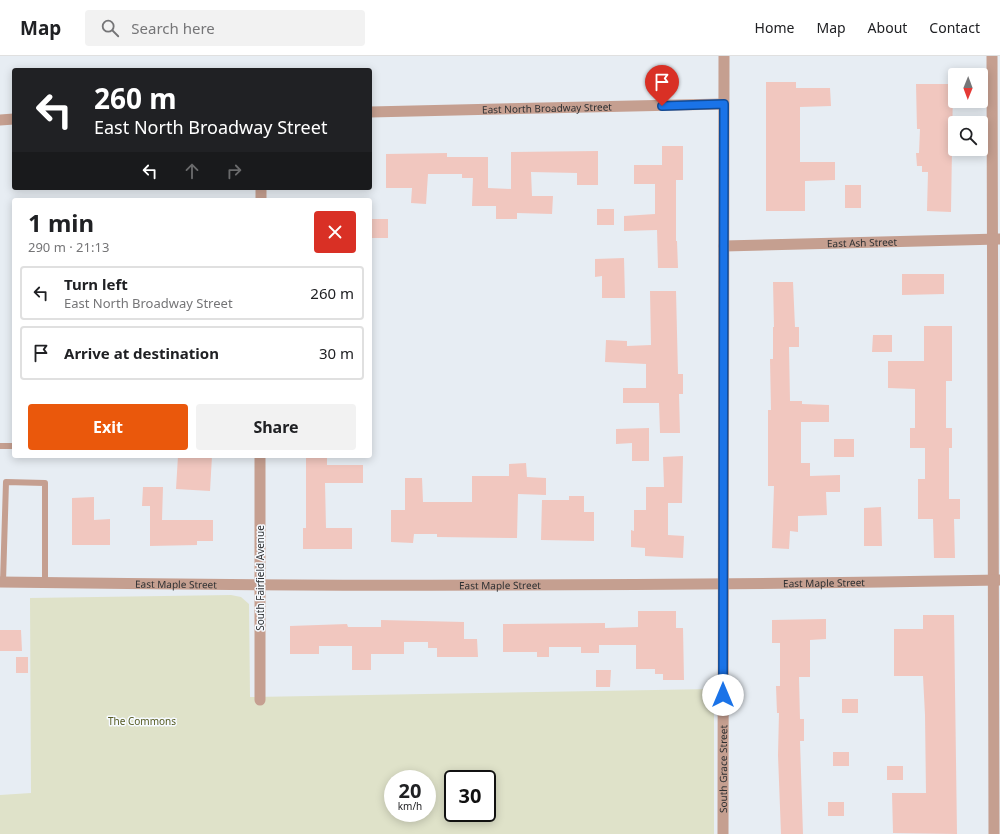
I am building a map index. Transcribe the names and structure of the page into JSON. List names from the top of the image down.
{
  "streets": {
    "street": [
      "East North Broadway Street",
      "East Ash Street",
      "South Fairfield Avenue",
      "East Maple Street",
      "South Grace Street"
    ]
  },
  "crossings": [
    ["East North Broadway Street", "South Grace Street"],
    ["East Ash Street", "South Grace Street"],
    ["South Fairfield Avenue", "East Maple Street"],
    ["East Maple Street", "South Grace Street"]
  ],
  "parks": ["The Commons"],
  "north": "bottom",
  "page": {
    "header": "Map",
    "search": "Search here",
    "nav": [
      "Home",
      "Map",
      "About",
      "Contact"
    ],
    "turn": ["260 m", "East North Broadway Street"],
    "heading": ["1 min", "290 m · 21:13"],
    "list": [
      {
        "name": "Turn left",
        "note": "East North Broadway Street",
        "value": "260 m"
      },
      {
        "name": "Arrive at destination",
        "value": "30 m"
      }
    ],
    "buttons": ["Exit", "Share"],
    "speed": "20 km/h",
    "limit": "30"
  }
}
